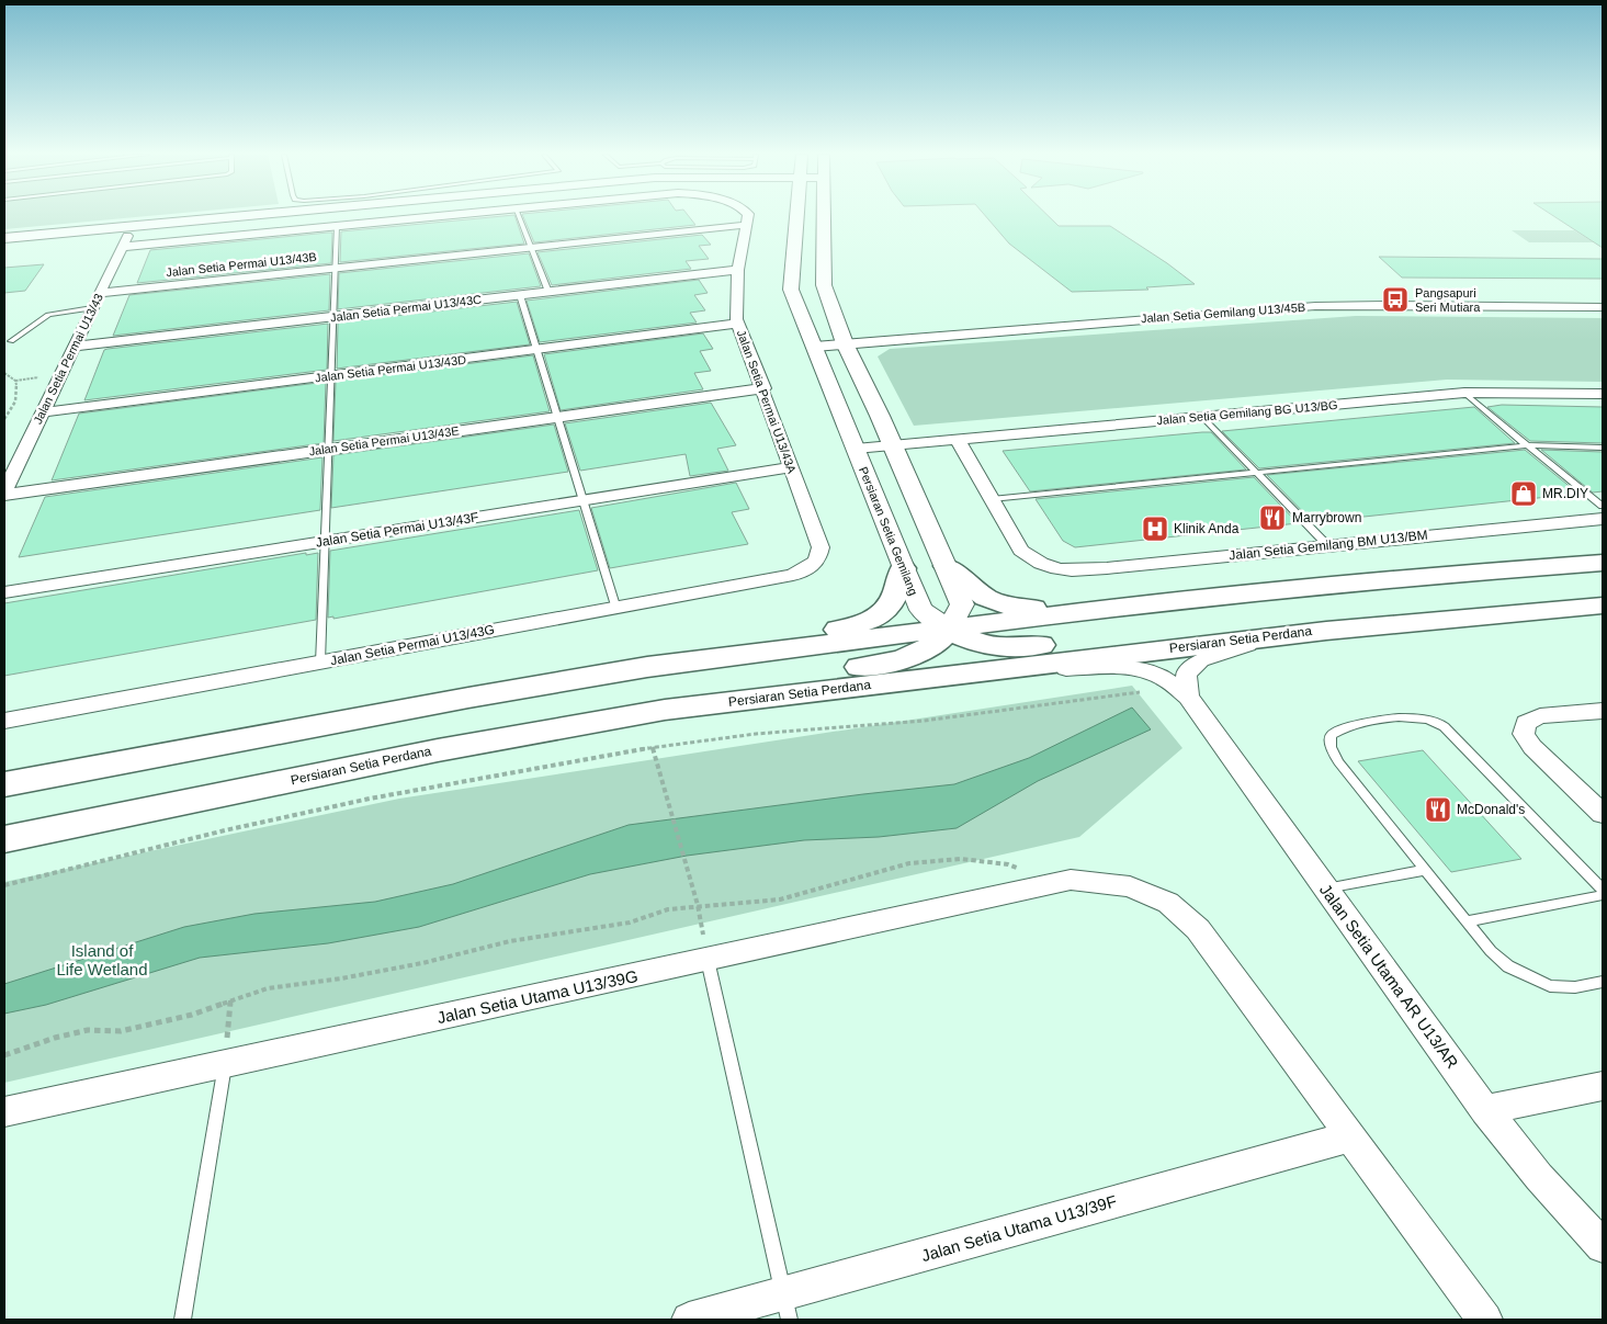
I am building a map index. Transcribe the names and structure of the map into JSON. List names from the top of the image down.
{
  "streets": {
    "main road": ["Persiaran Setia Perdana"],
    "street": [
      "Jalan Setia Permai U13/43B",
      "Jalan Setia Permai U13/43C",
      "Jalan Setia Gemilang U13/45B",
      "Jalan Setia Permai U13/43",
      "Jalan Setia Permai U13/43D",
      "Jalan Setia Permai U13/43A",
      "Jalan Setia Gemilang BG U13/BG",
      "Jalan Setia Permai U13/43E",
      "Jalan Setia Permai U13/43F",
      "Persiaran Setia Gemilang",
      "Jalan Setia Gemilang BM U13/BM",
      "Jalan Setia Permai U13/43G",
      "Jalan Setia Utama AR U13/AR",
      "Jalan Setia Utama U13/39G",
      "Jalan Setia Utama U13/39F"
    ]
  },
  "crossings": [
    ["Jalan Setia Permai U13/43B", "Jalan Setia Permai U13/43"],
    ["Jalan Setia Permai U13/43B", "Jalan Setia Permai U13/43A"],
    ["Jalan Setia Permai U13/43C", "Jalan Setia Permai U13/43"],
    ["Jalan Setia Permai U13/43C", "Jalan Setia Permai U13/43A"],
    ["Jalan Setia Gemilang U13/45B", "Persiaran Setia Gemilang"],
    ["Jalan Setia Permai U13/43", "Jalan Setia Permai U13/43D"],
    ["Jalan Setia Permai U13/43", "Jalan Setia Permai U13/43E"],
    ["Jalan Setia Permai U13/43D", "Jalan Setia Permai U13/43A"],
    ["Jalan Setia Permai U13/43A", "Jalan Setia Permai U13/43E"],
    ["Jalan Setia Permai U13/43A", "Jalan Setia Permai U13/43F"],
    ["Jalan Setia Permai U13/43A", "Jalan Setia Permai U13/43G"],
    ["Jalan Setia Utama U13/39G", "Jalan Setia Utama U13/39F"]
  ],
  "parks": ["Island of Life Wetland"],
  "places": {
    "bus stop": ["Pangsapuri Seri Mutiara"],
    "shop": ["MR.DIY"],
    "restaurant": ["Marrybrown", "McDonald's"],
    "hospital": ["Klinik Anda"]
  }
}
